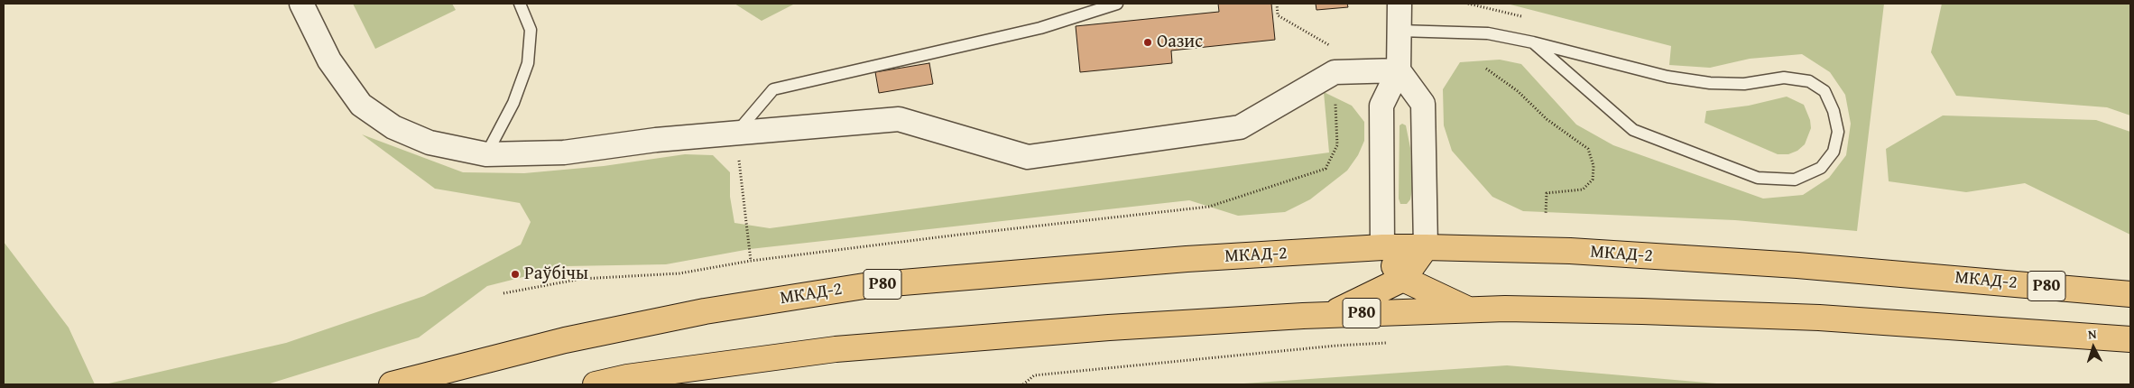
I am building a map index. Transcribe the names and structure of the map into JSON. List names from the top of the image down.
{
  "streets": {
    "highway": ["МКАД-2", "Р80"]
  },
  "places": ["Оазис", "Раўбічы"],
  "north": "top"
}
